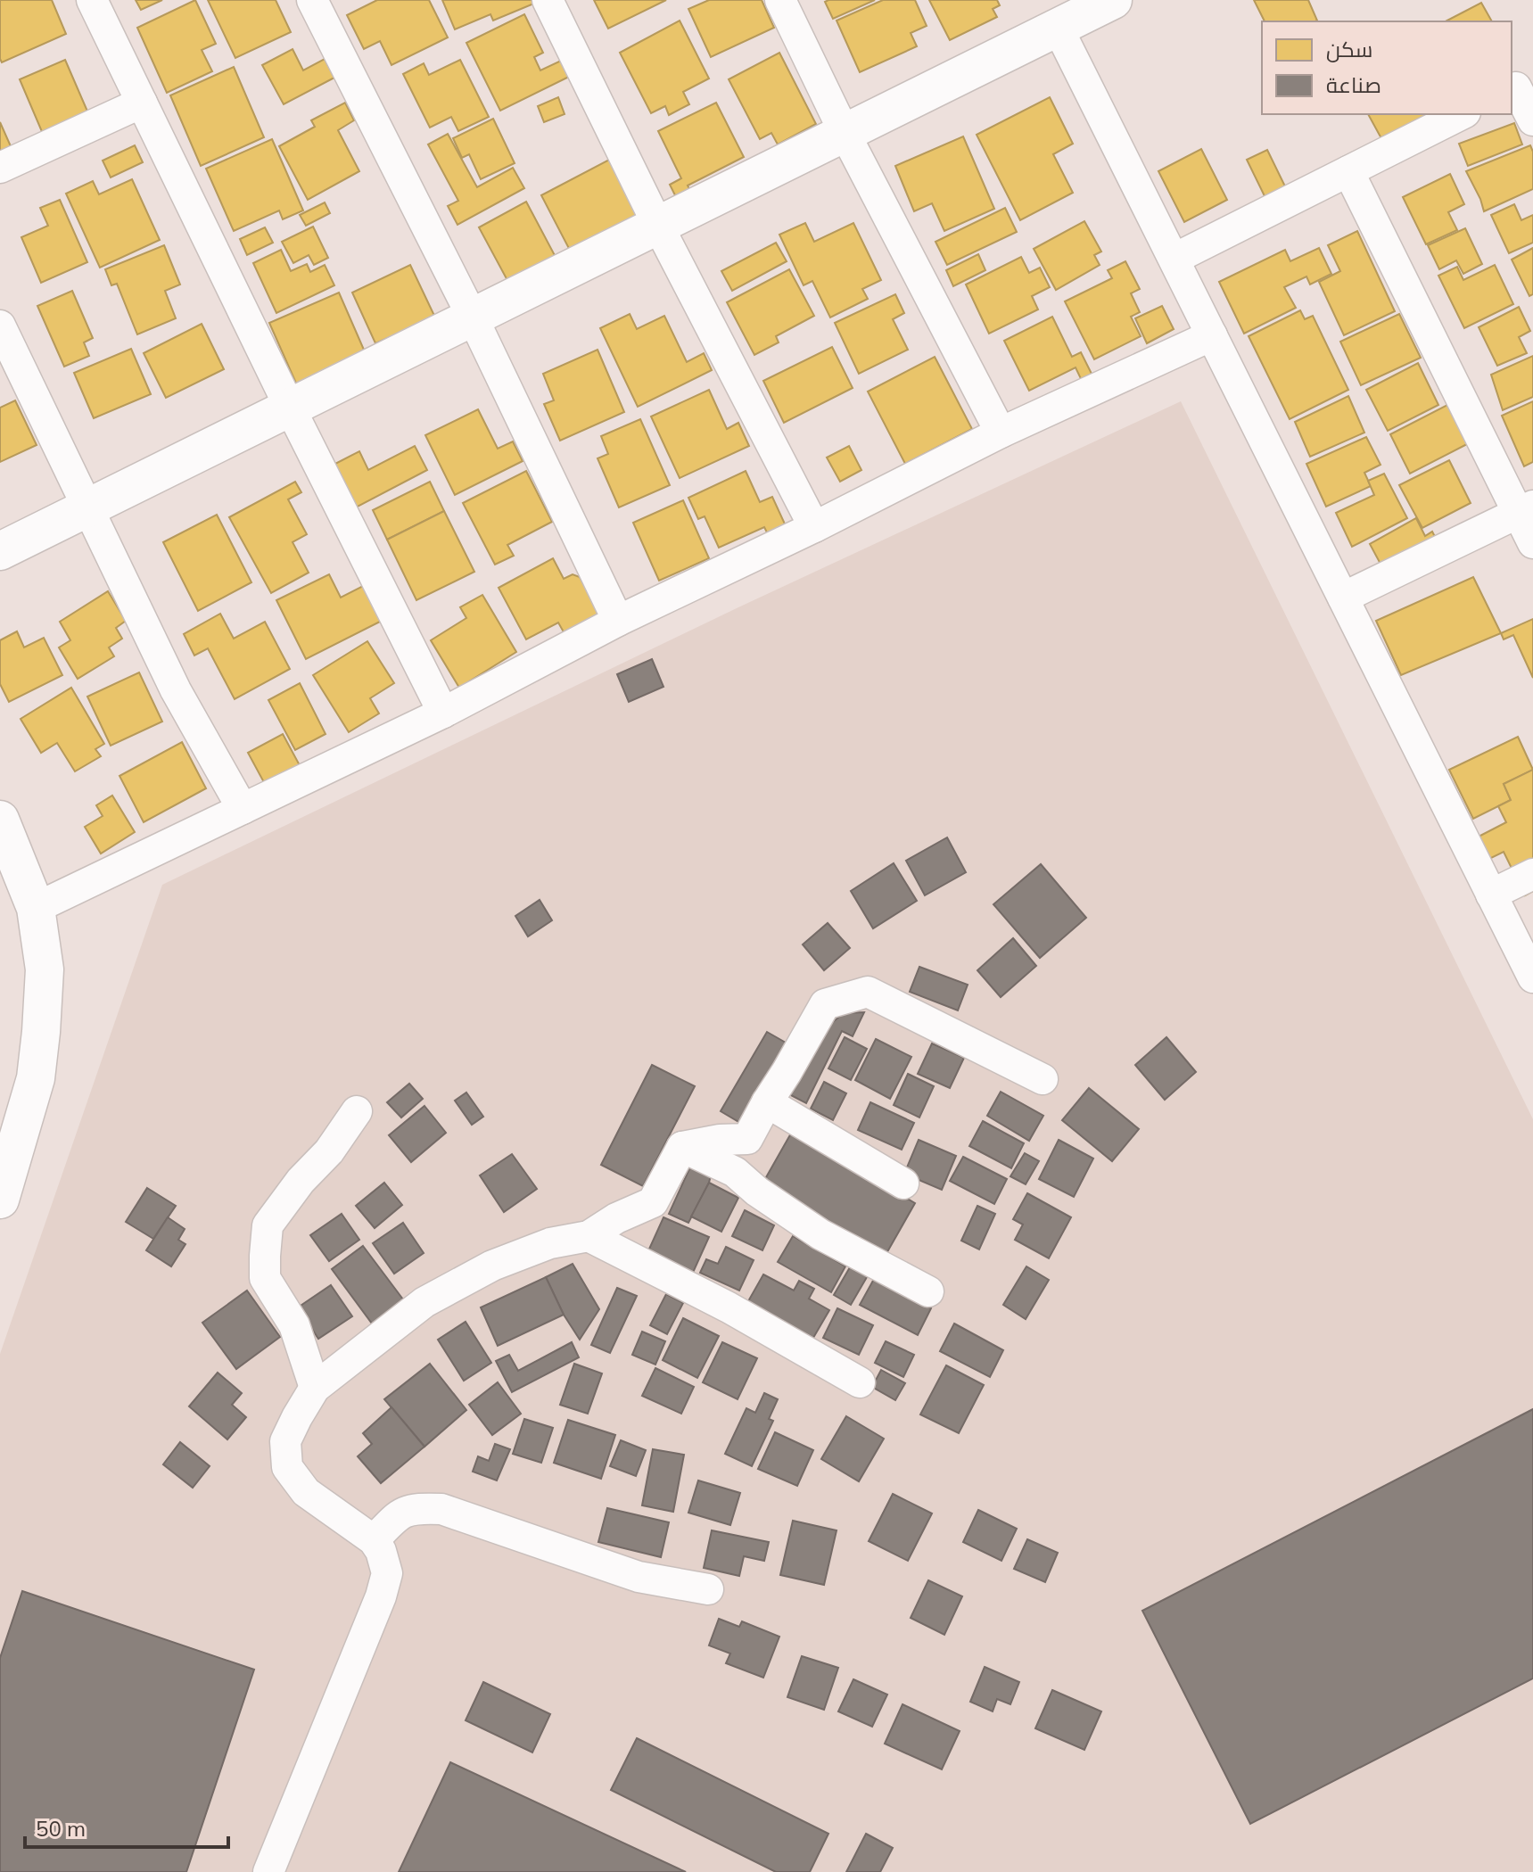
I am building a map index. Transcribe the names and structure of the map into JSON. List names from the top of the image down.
{
  "legend": ["سكن", "صناعة"],
  "scale_bar": "50 m"
}
